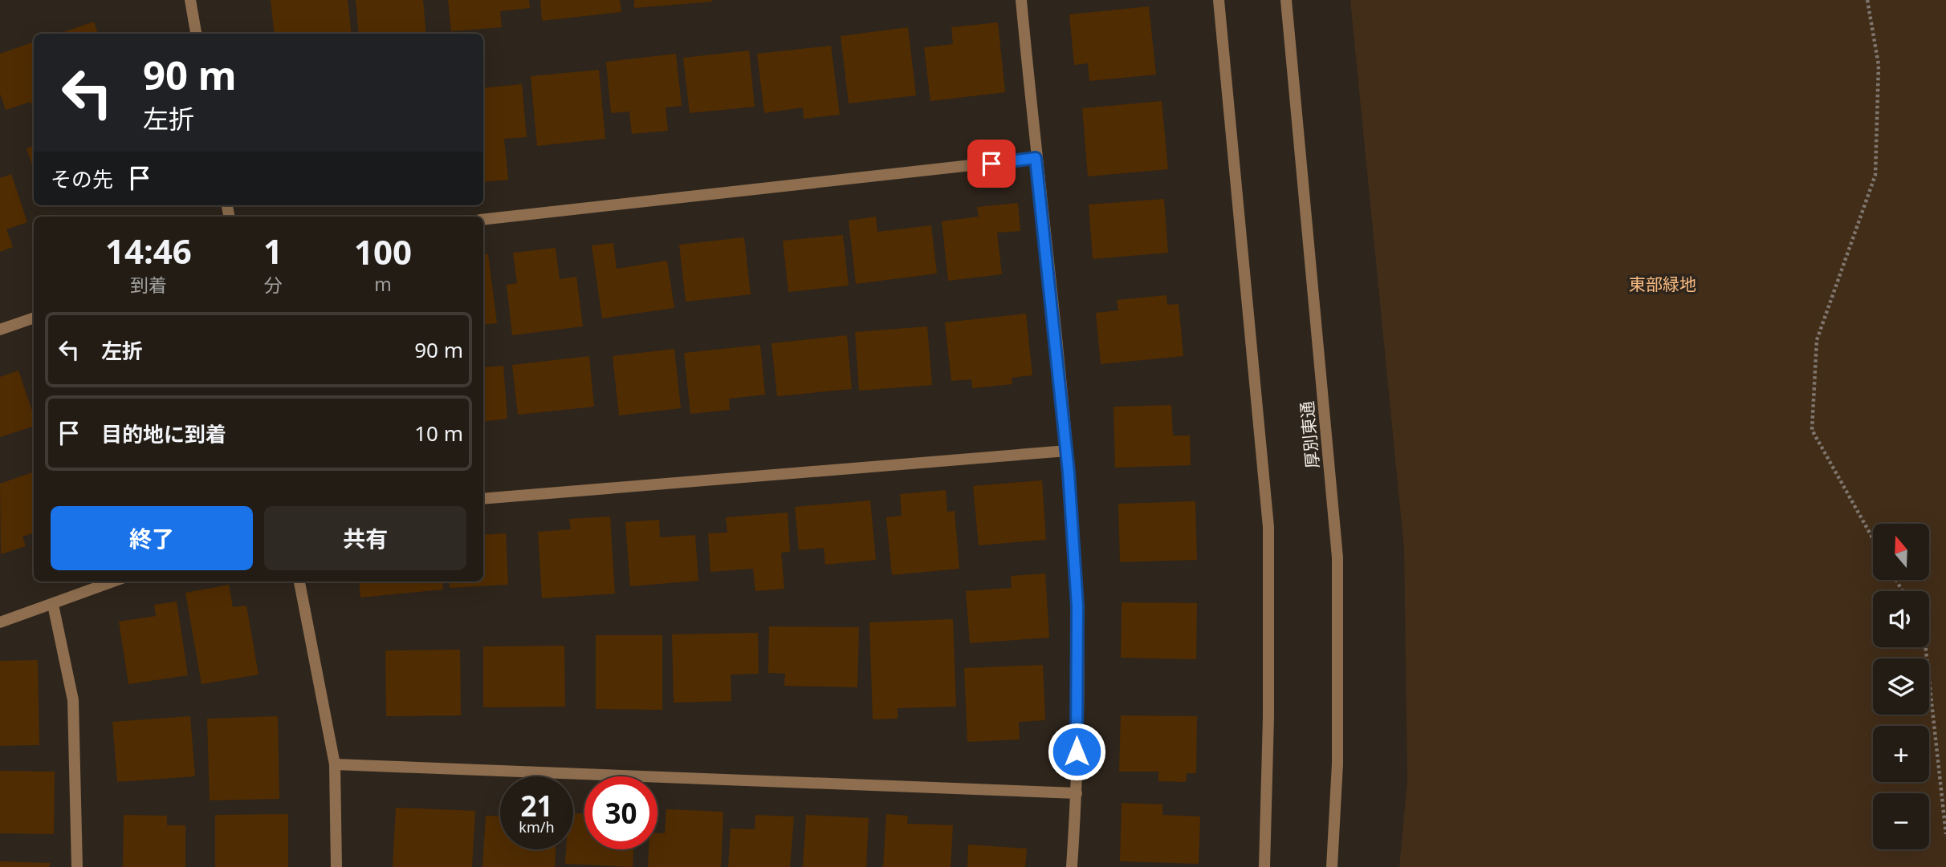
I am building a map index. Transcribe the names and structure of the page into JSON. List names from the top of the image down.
{
  "streets": {
    "street": ["厚別東通"]
  },
  "parks": ["東部緑地"],
  "north": "top",
  "page": {
    "turn": ["90 m", "左折"],
    "then": "その先",
    "eta": [
      "14:46",
      "到着",
      "1",
      "分",
      "100",
      "m"
    ],
    "list": [
      {
        "name": "左折",
        "value": "90 m"
      },
      {
        "name": "目的地に到着",
        "value": "10 m"
      }
    ],
    "buttons": ["終了", "共有"],
    "map_buttons": ["+", "−"],
    "speed": "21 km/h",
    "limit": "30"
  }
}
